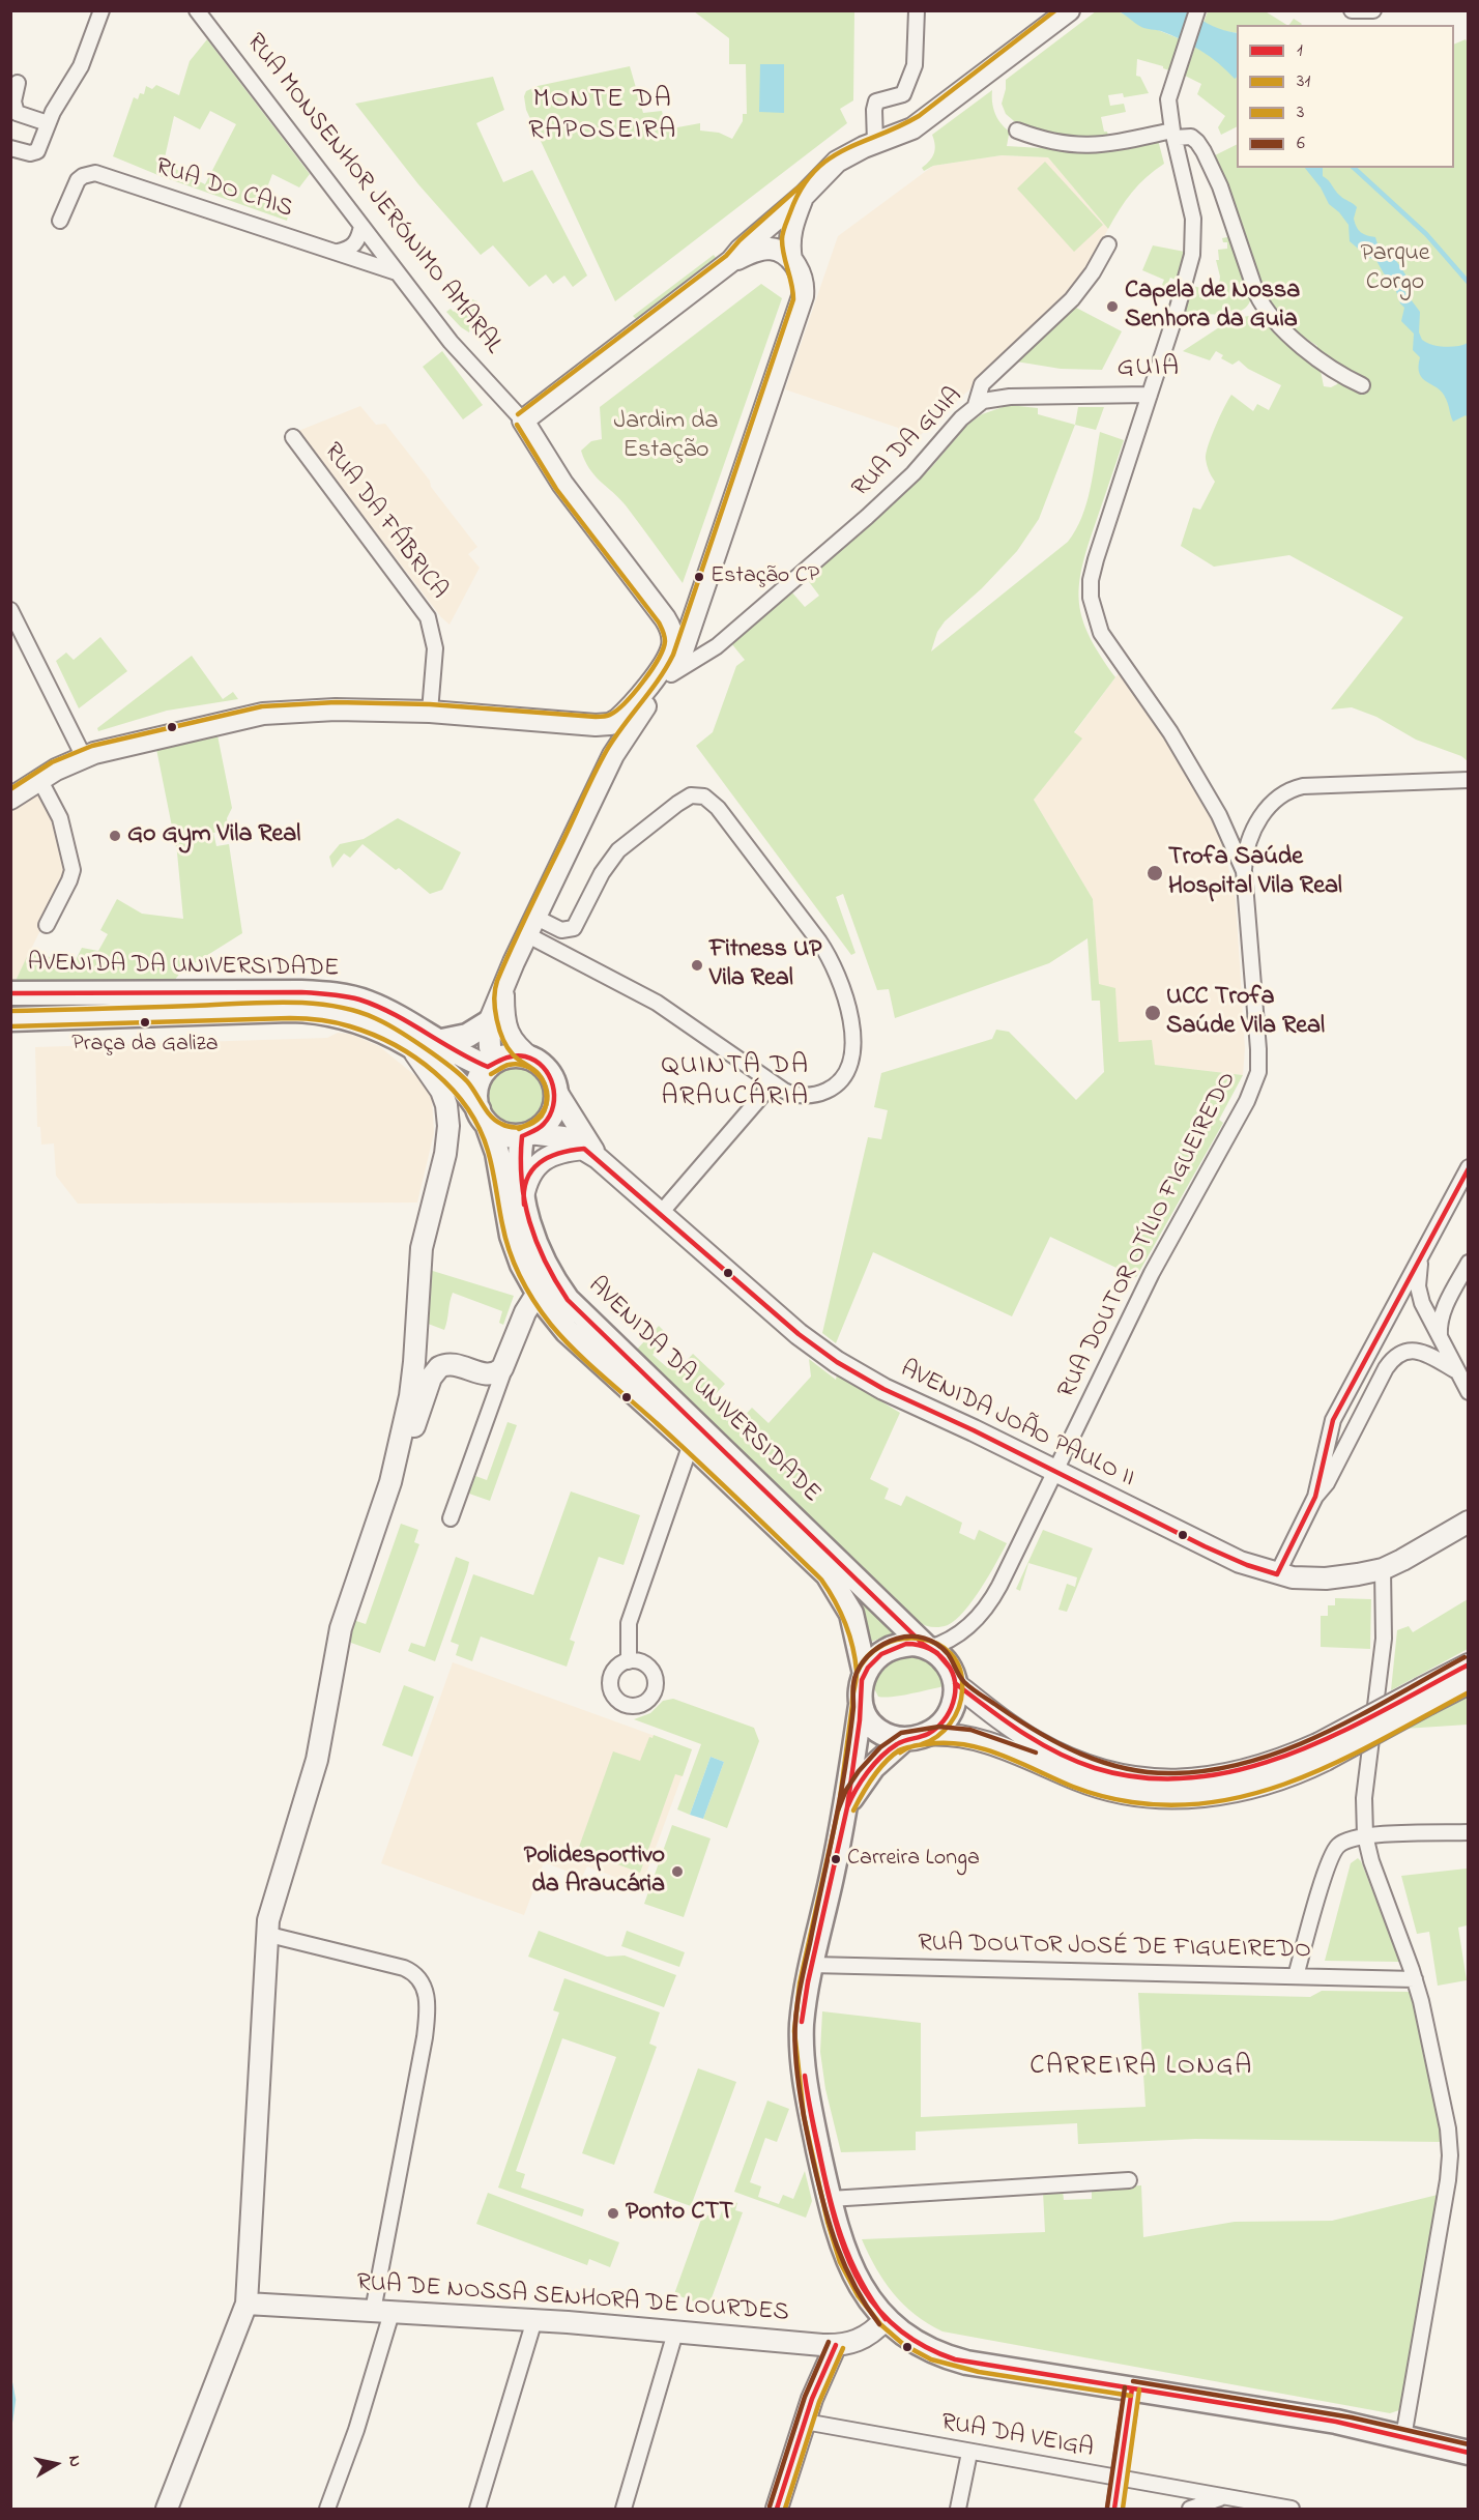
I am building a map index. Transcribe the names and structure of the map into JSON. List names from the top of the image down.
{
  "streets": {
    "main road": ["AVENIDA DA UNIVERSIDADE"],
    "street": [
      "RUA DO CAIS",
      "RUA MONSENHOR JERÓNIMO AMARAL",
      "RUA DA GUIA",
      "RUA DA FÁBRICA",
      "RUA DOUTOR OTÍLIO FIGUEIREDO",
      "AVENIDA JOÃO PAULO II",
      "RUA DOUTOR JOSÉ DE FIGUEIREDO",
      "RUA DE NOSSA SENHORA DE LOURDES",
      "RUA DA VEIGA"
    ]
  },
  "crossings": [
    ["RUA DO CAIS", "RUA MONSENHOR JERÓNIMO AMARAL"],
    ["RUA DA GUIA", "RUA DOUTOR OTÍLIO FIGUEIREDO"],
    ["AVENIDA DA UNIVERSIDADE", "RUA DOUTOR OTÍLIO FIGUEIREDO"],
    ["RUA DOUTOR OTÍLIO FIGUEIREDO", "AVENIDA JOÃO PAULO II"]
  ],
  "districts": [
    "MONTE DA RAPOSEIRA",
    "GUIA",
    "QUINTA DA ARAUCÁRIA",
    "CARREIRA LONGA"
  ],
  "parks": ["Parque Corgo", "Jardim da Estação"],
  "places": [
    "Capela de Nossa Senhora da Guia",
    "Estação CP",
    "Go Gym Vila Real",
    "Trofa Saúde Hospital Vila Real",
    "Fitness UP Vila Real",
    "UCC Trofa Saúde Vila Real",
    "Praça da Galiza",
    "Carreira Longa",
    "Polidesportivo da Araucária",
    "Ponto CTT"
  ],
  "lines": [
    "transit line 3",
    "transit line 1",
    "transit line 31",
    "transit line 6"
  ],
  "legend": [
    "1",
    "31",
    "3",
    "6"
  ],
  "north": "right"
}
